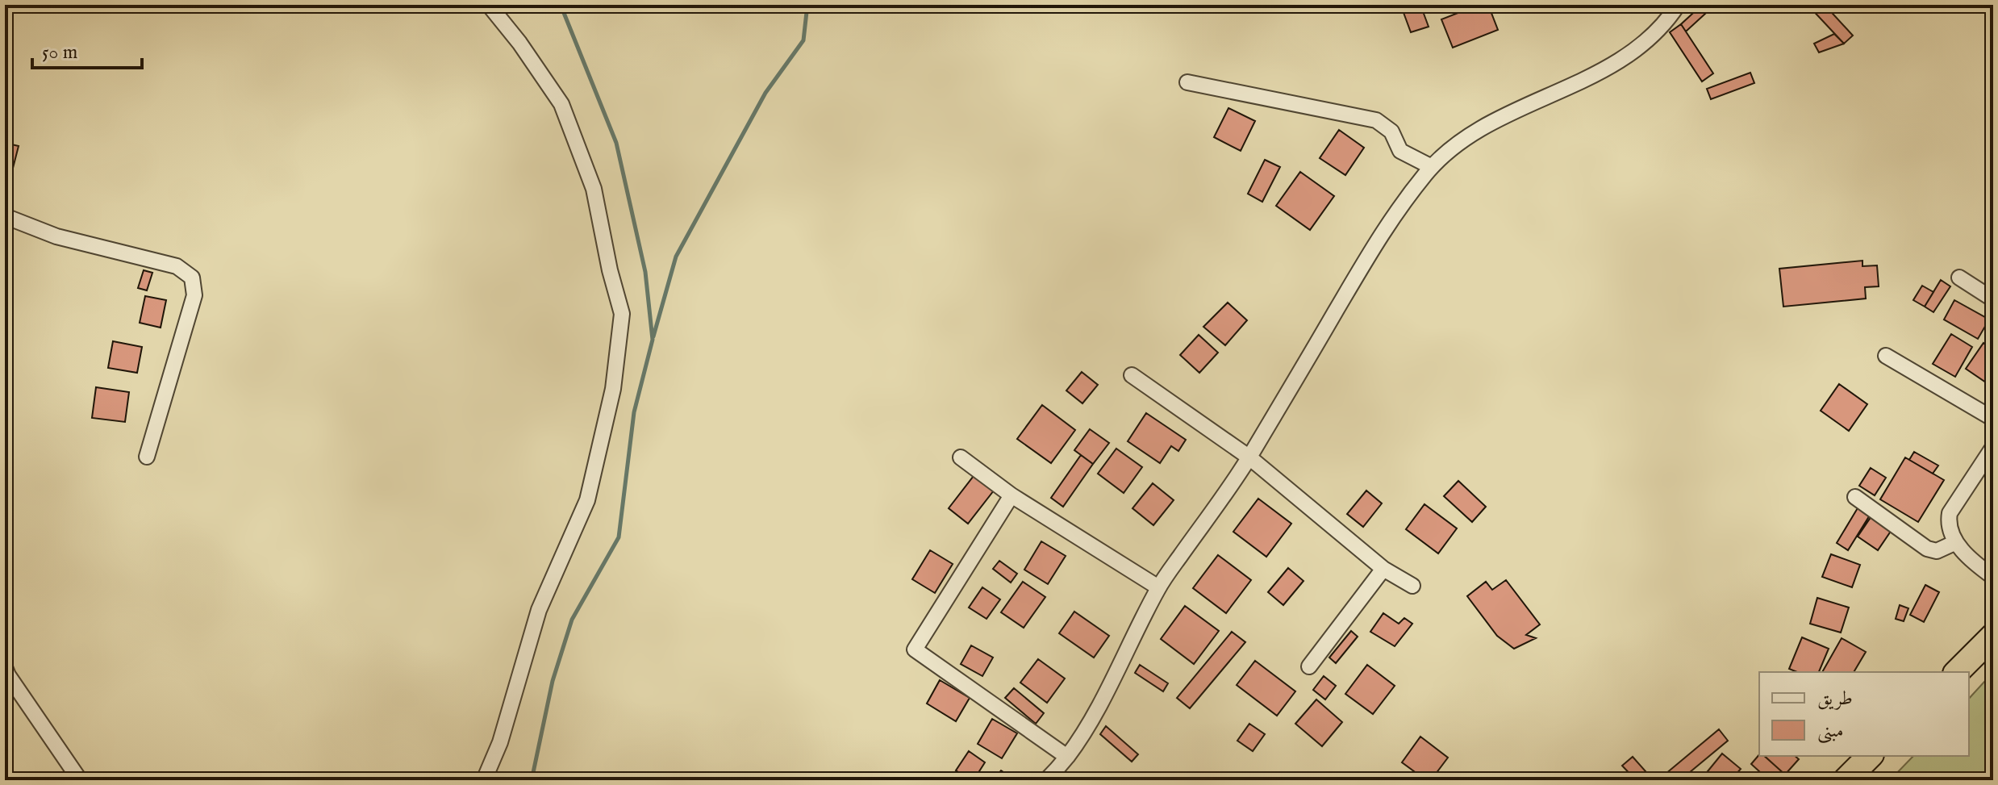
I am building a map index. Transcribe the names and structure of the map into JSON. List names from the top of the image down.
{
  "legend": ["طريق", "مبنى"],
  "scale_bar": "50 m"
}
